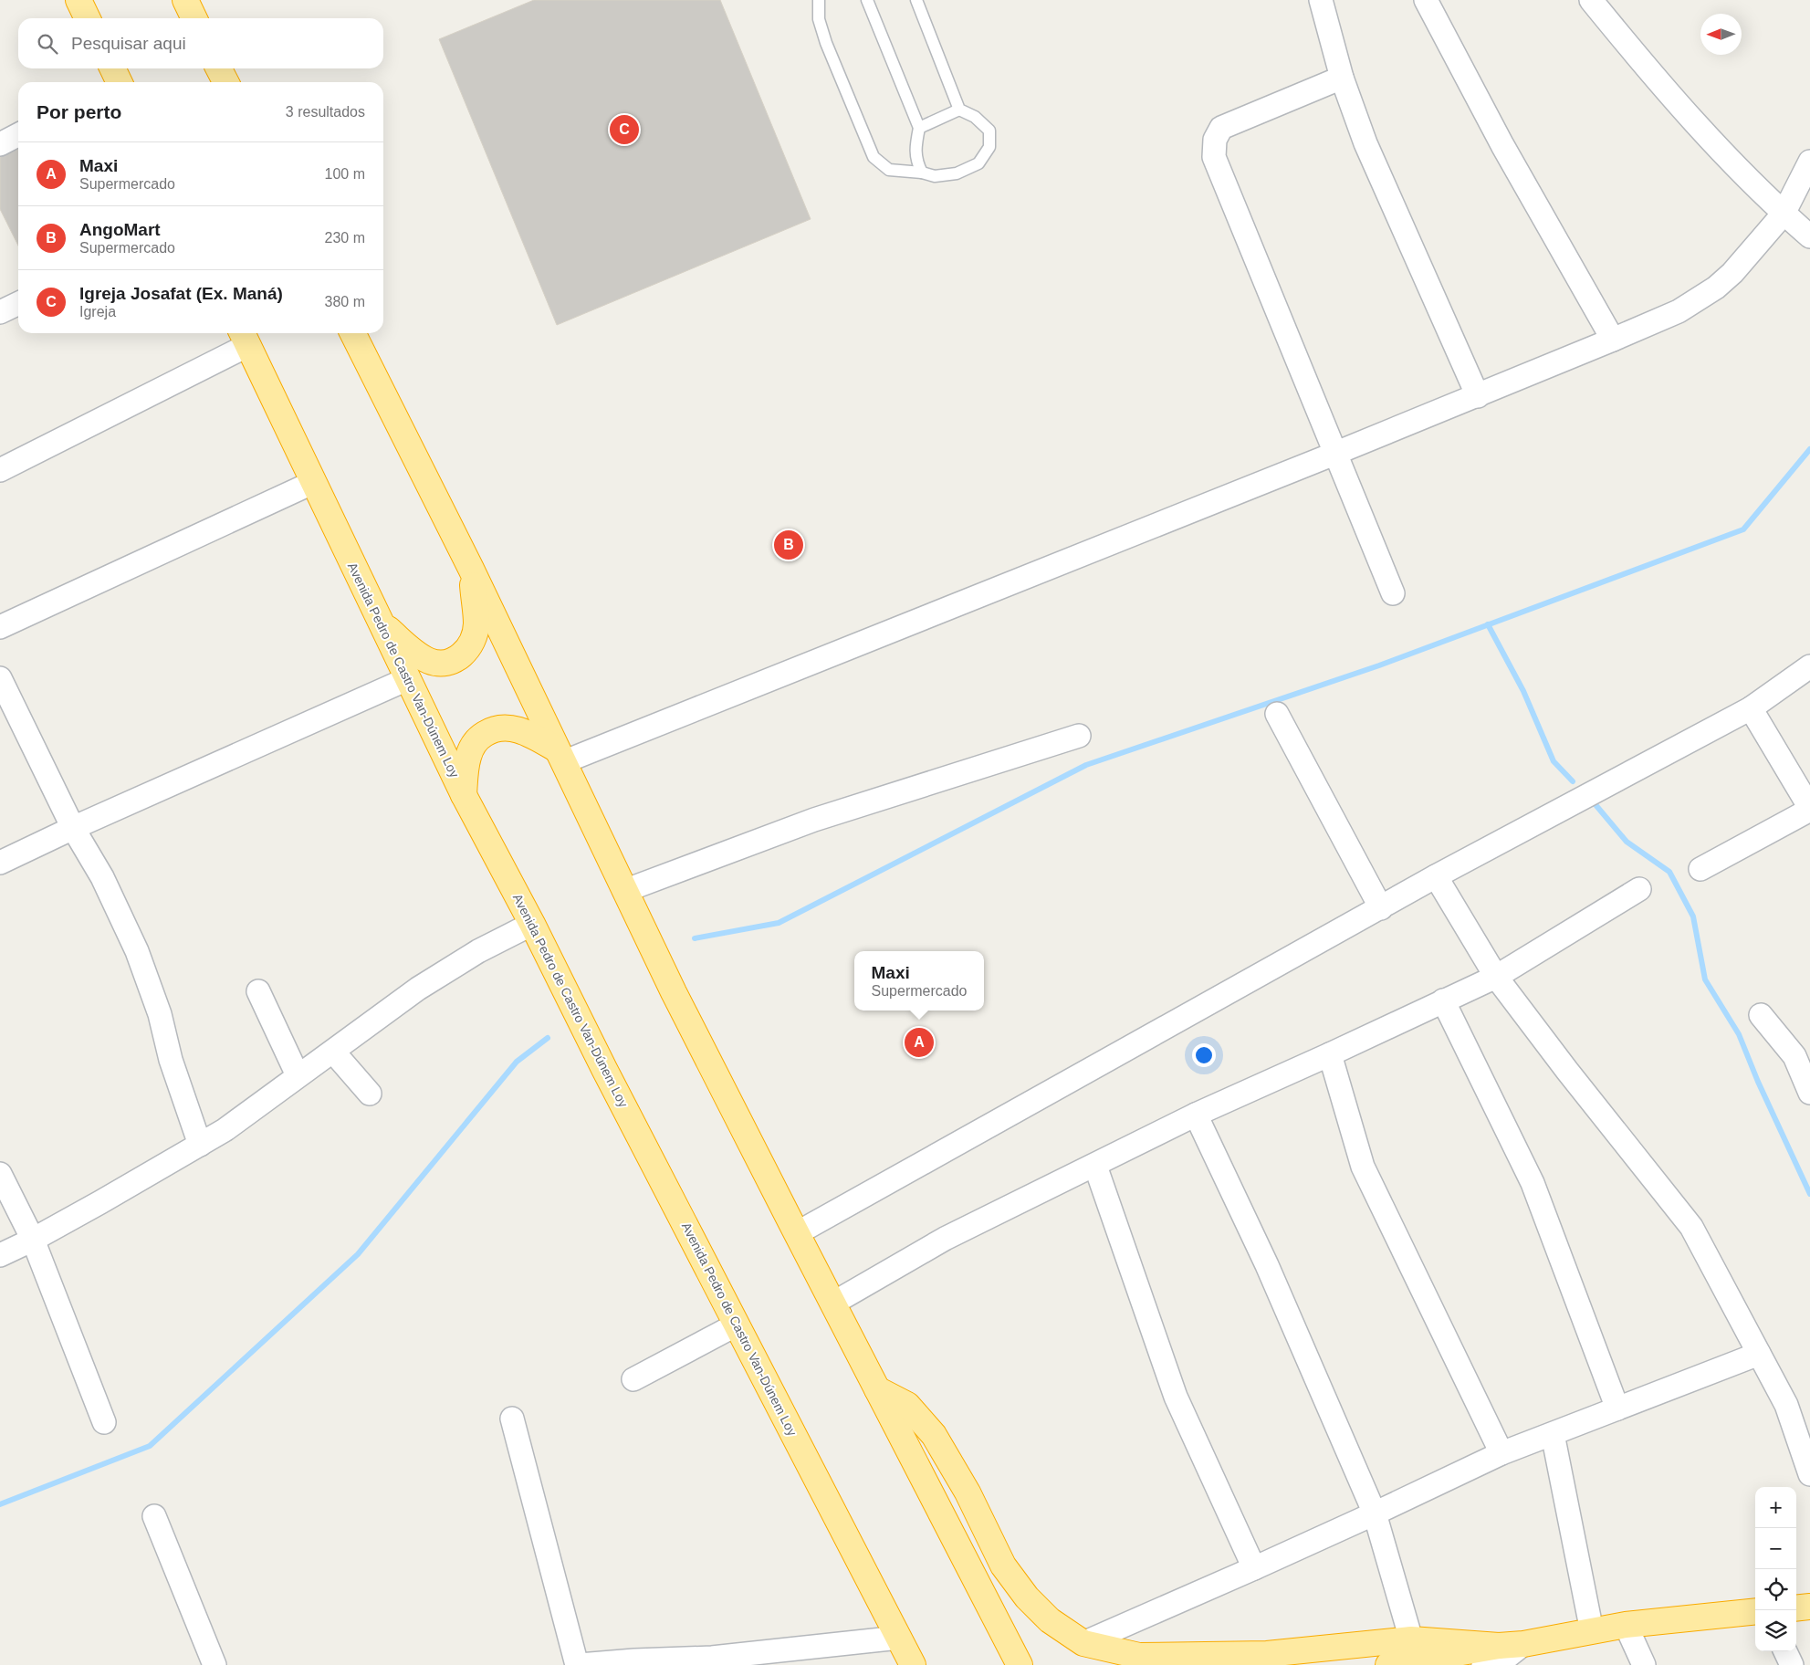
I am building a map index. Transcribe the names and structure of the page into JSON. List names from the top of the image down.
{
  "streets": {
    "highway": ["Avenida Pedro de Castro Van-Dúnem Loy"]
  },
  "north": "left",
  "page": {
    "search": "Pesquisar aqui",
    "heading": ["Por perto", "3 resultados"],
    "pins": ["C", "B", "A"],
    "list": [
      {
        "mark": "A",
        "name": "Maxi",
        "note": "Supermercado",
        "value": "100 m"
      },
      {
        "mark": "B",
        "name": "AngoMart",
        "note": "Supermercado",
        "value": "230 m"
      },
      {
        "mark": "C",
        "name": "Igreja Josafat (Ex. Maná)",
        "note": "Igreja",
        "value": "380 m"
      }
    ],
    "popup": ["Maxi", "Supermercado"],
    "map_buttons": ["+", "−"]
  }
}
